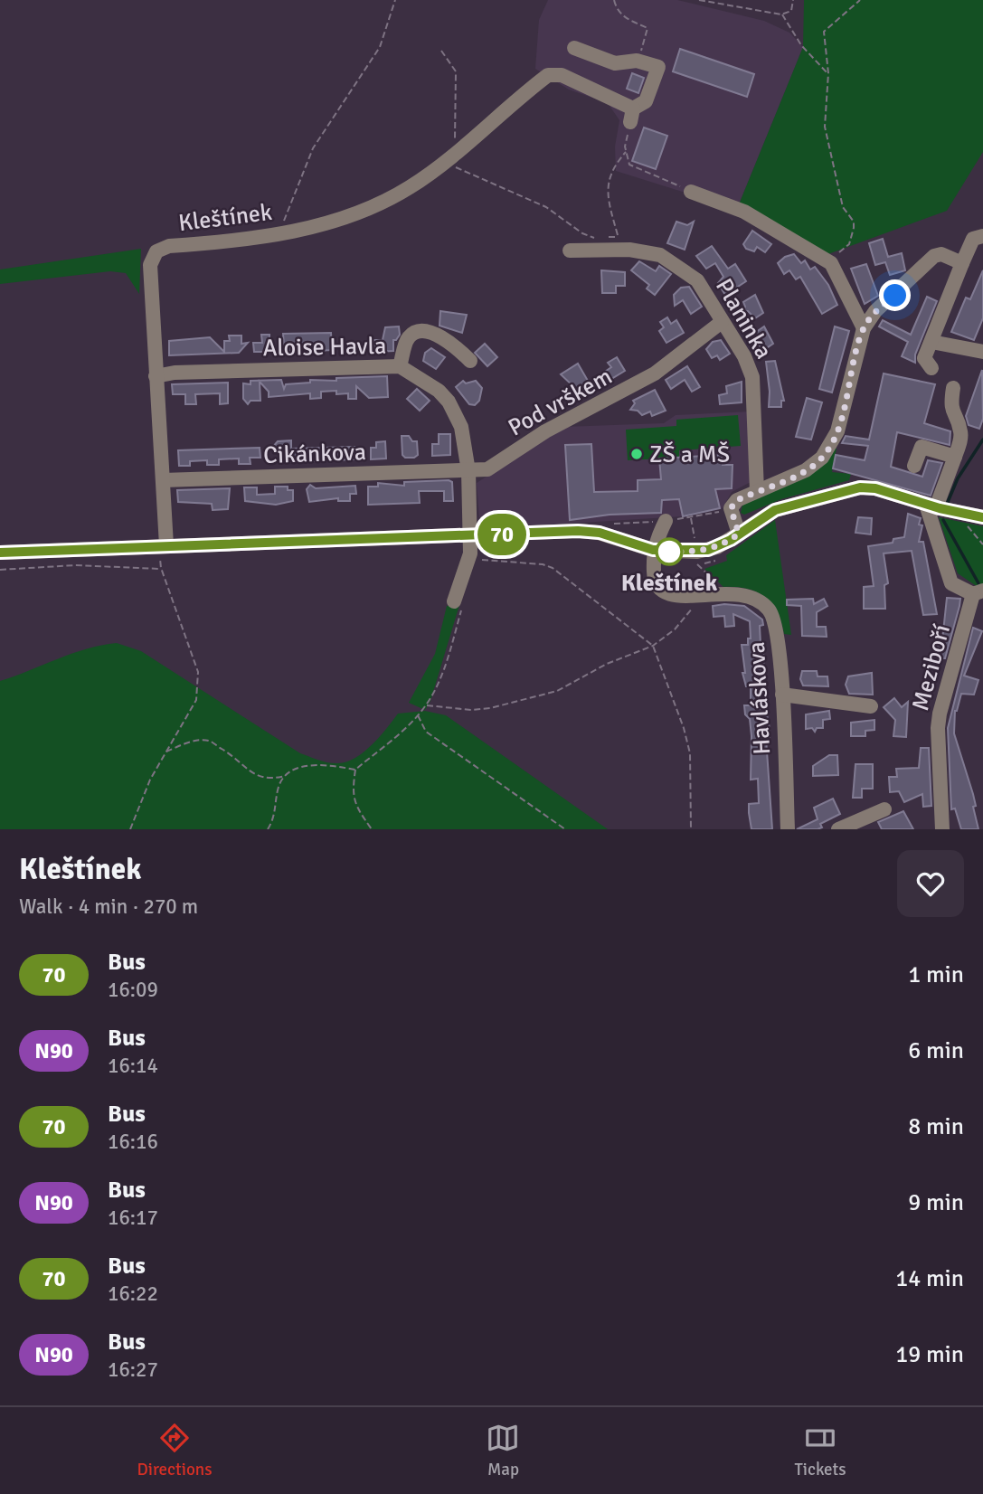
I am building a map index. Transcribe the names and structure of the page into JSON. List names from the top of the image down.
{
  "streets": {
    "street": [
      "Kleštínek",
      "Planinka",
      "Aloise Havla",
      "Pod vrškem",
      "Cikánkova",
      "Meziboří",
      "Havláskova"
    ]
  },
  "crossings": [
    ["Kleštínek", "Aloise Havla"],
    ["Kleštínek", "Cikánkova"],
    ["Planinka", "Pod vrškem"],
    ["Aloise Havla", "Pod vrškem"],
    ["Aloise Havla", "Cikánkova"],
    ["Pod vrškem", "Cikánkova"]
  ],
  "places": ["ZŠ a MŠ", "Kleštínek"],
  "lines": ["bus line 70"],
  "page": {
    "on_map": "70",
    "heading": ["Kleštínek", "Walk · 4 min · 270 m"],
    "list": [
      {
        "mark": "70",
        "name": "Bus",
        "note": "16:09",
        "value": "1 min"
      },
      {
        "mark": "N90",
        "name": "Bus",
        "note": "16:14",
        "value": "6 min"
      },
      {
        "mark": "70",
        "name": "Bus",
        "note": "16:16",
        "value": "8 min"
      },
      {
        "mark": "N90",
        "name": "Bus",
        "note": "16:17",
        "value": "9 min"
      },
      {
        "mark": "70",
        "name": "Bus",
        "note": "16:22",
        "value": "14 min"
      },
      {
        "mark": "N90",
        "name": "Bus",
        "note": "16:27",
        "value": "19 min"
      }
    ],
    "tabs": ["Directions", "Map", "Tickets"]
  }
}
